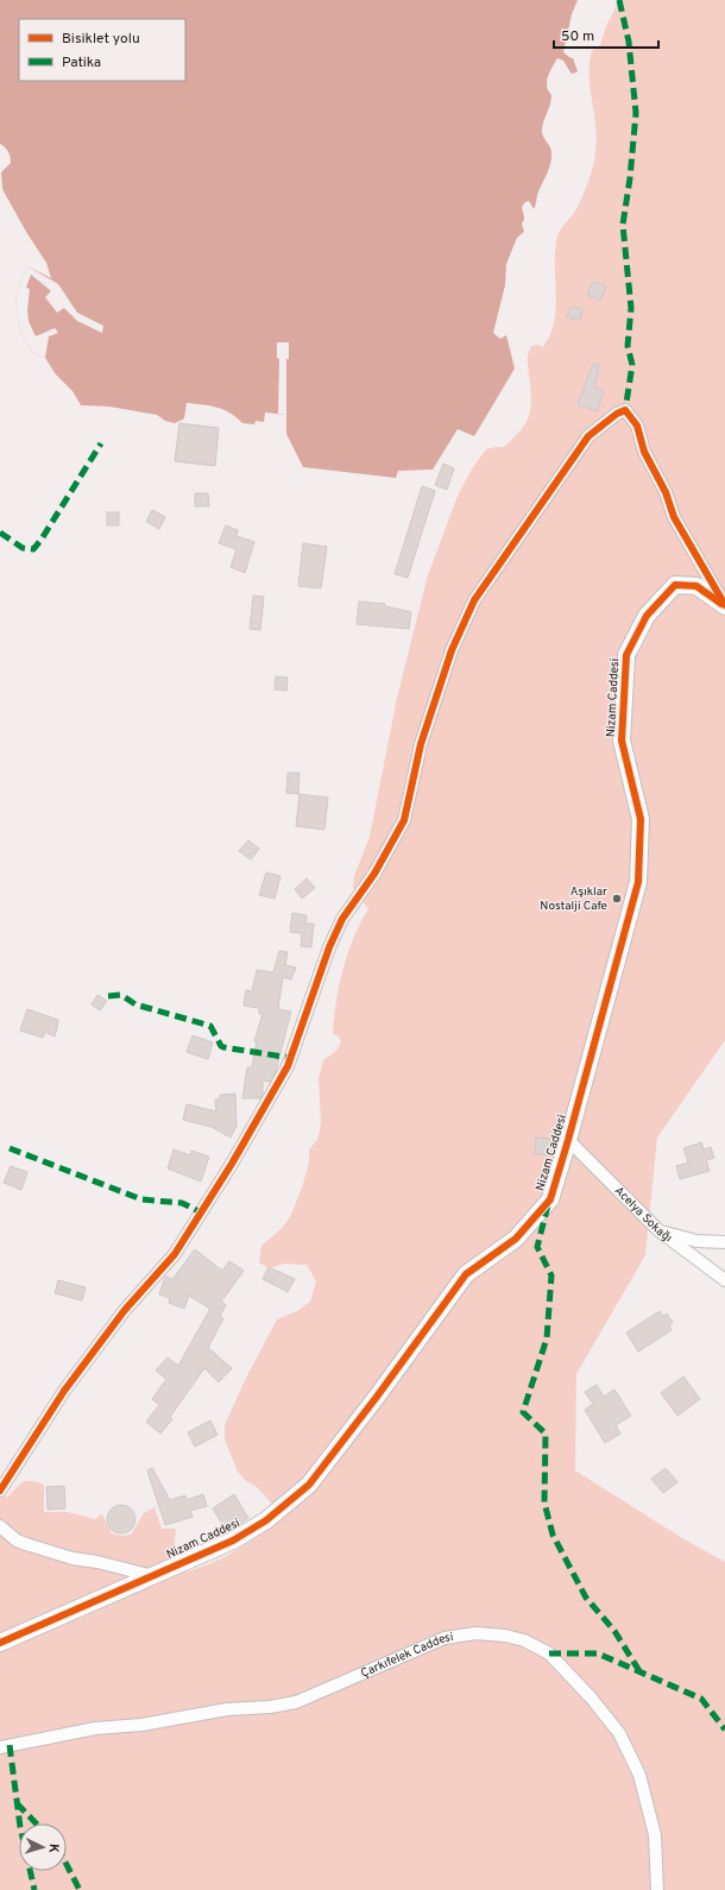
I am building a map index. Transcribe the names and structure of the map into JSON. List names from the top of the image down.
{
  "streets": {
    "street": ["Nizam Caddesi", "Acelya Sokağı", "Çarkıfelek Caddesi"]
  },
  "crossings": [
    ["Nizam Caddesi", "Acelya Sokağı"]
  ],
  "places": ["Aşıklar Nostalji Cafe"],
  "legend": ["Bisiklet yolu", "Patika"],
  "scale_bar": "50 m",
  "north": "right"
}
